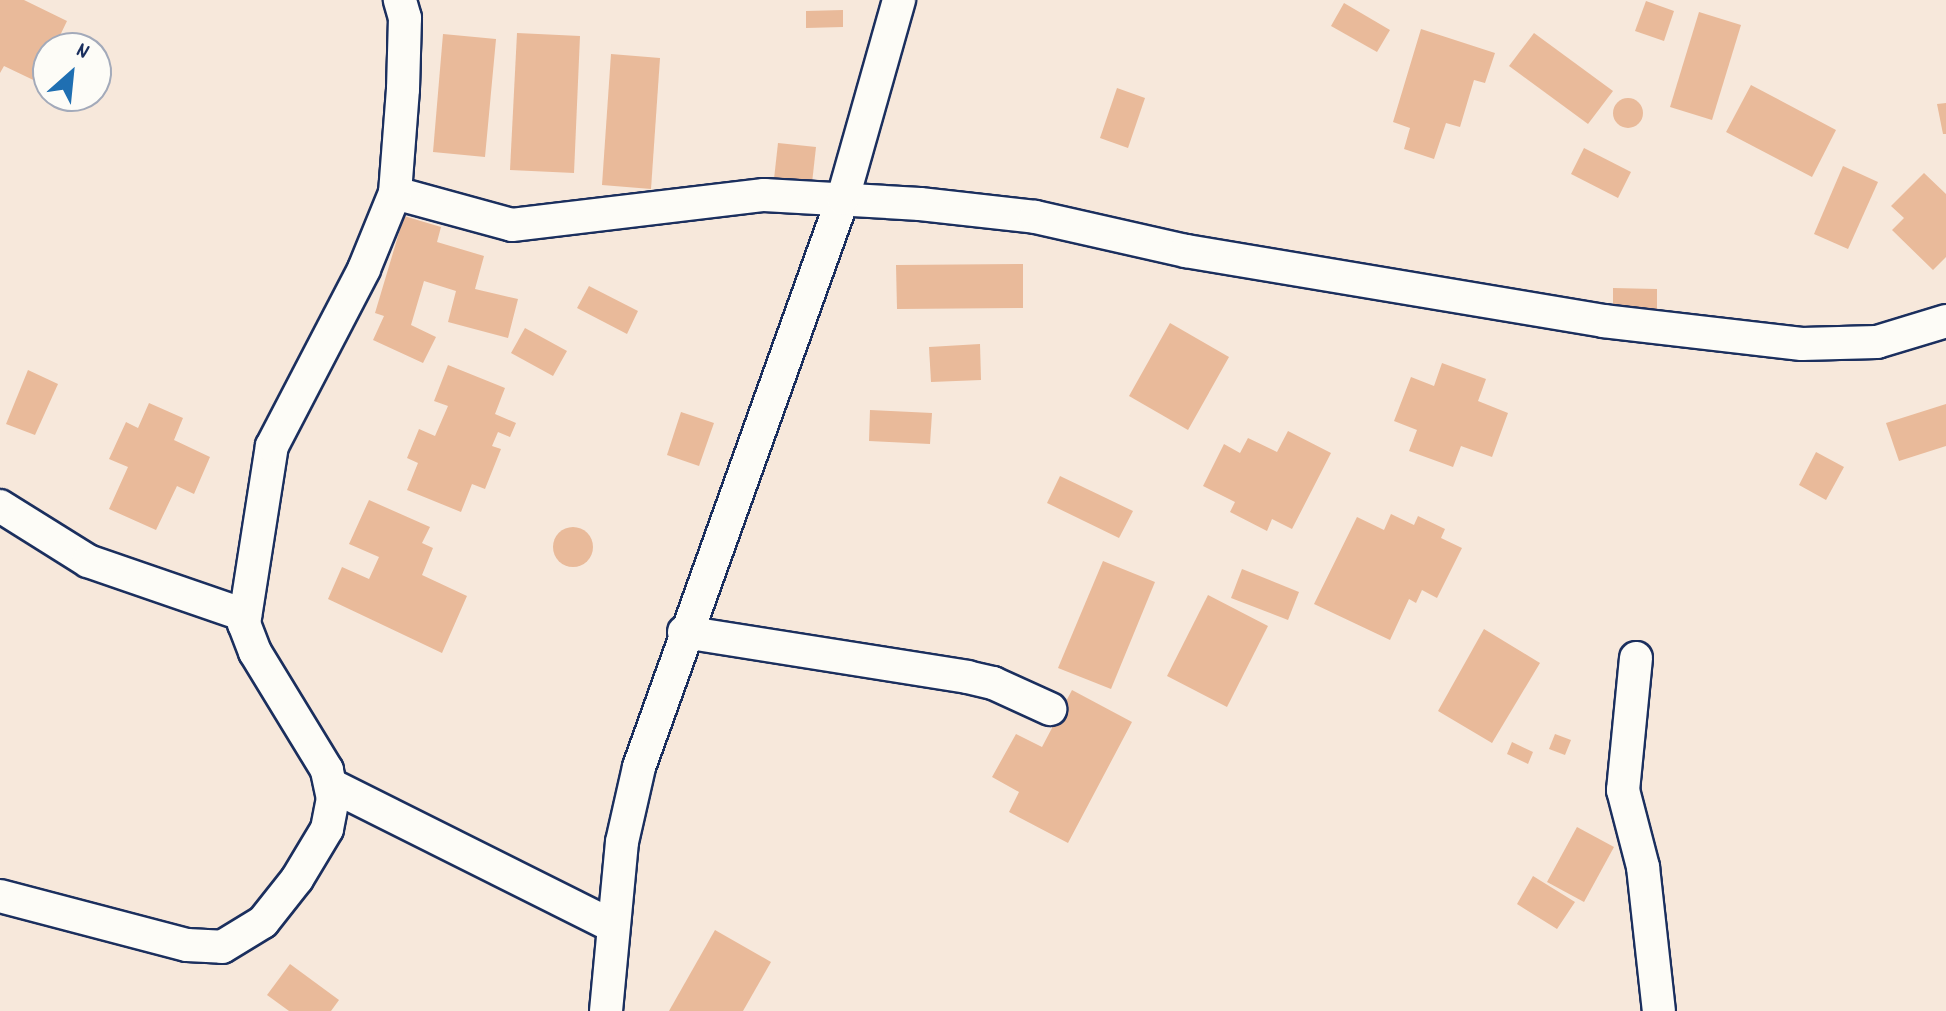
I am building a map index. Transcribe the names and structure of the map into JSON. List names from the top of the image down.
{
  "north": "top right"
}
